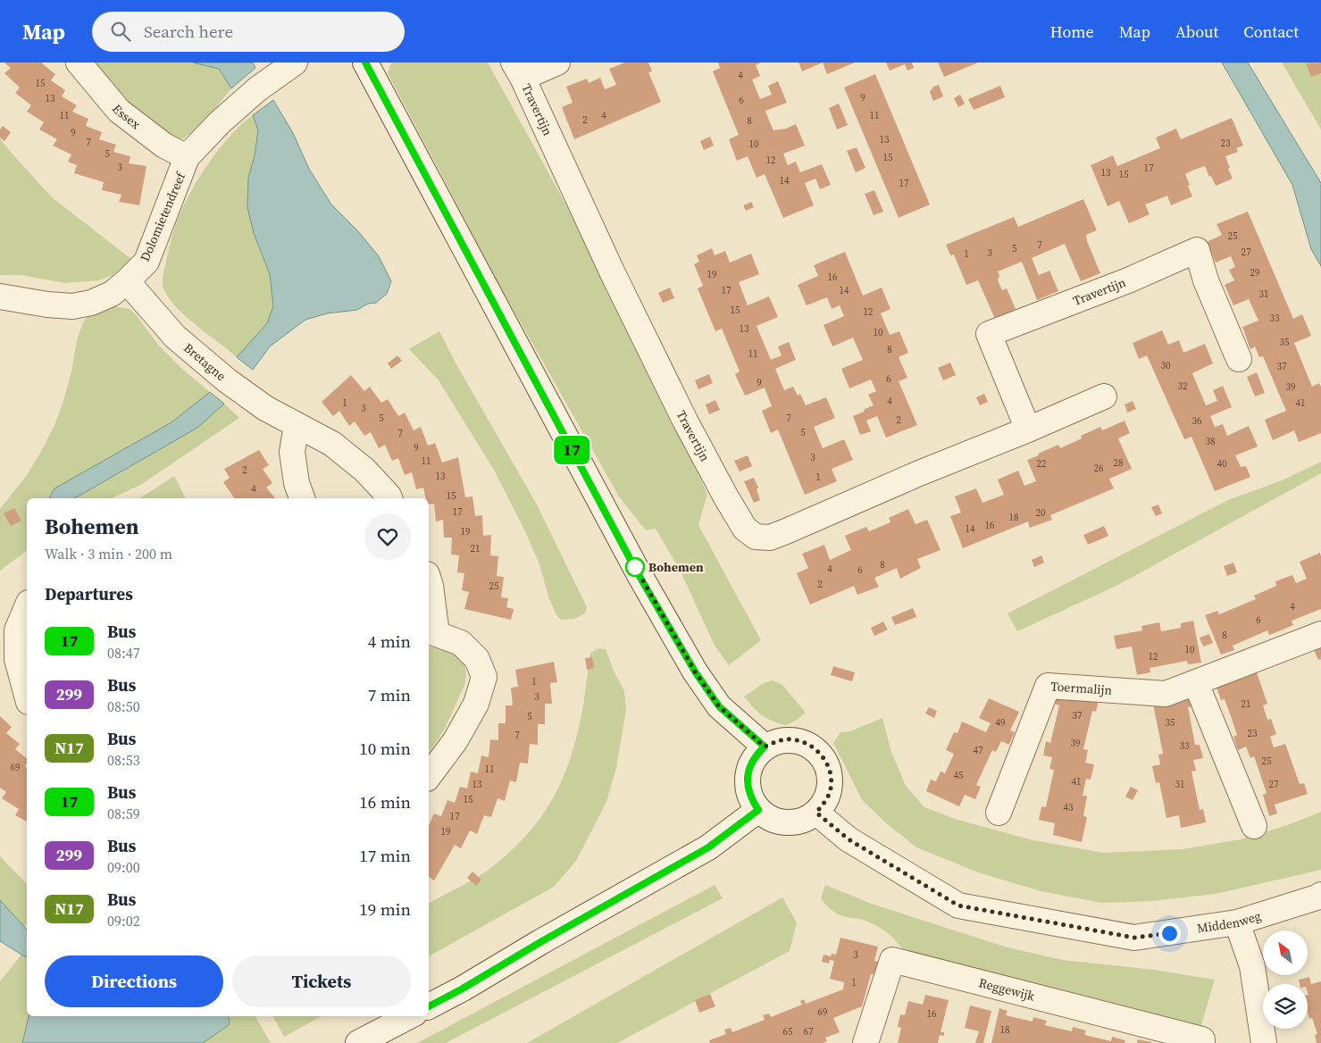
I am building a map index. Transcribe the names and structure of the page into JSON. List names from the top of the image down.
{
  "streets": {
    "street": [
      "Travertijn",
      "Essex",
      "Dolomietendreef",
      "Bretagne",
      "Toermalijn",
      "Middenweg",
      "Reggewijk"
    ]
  },
  "crossings": [
    ["Essex", "Dolomietendreef"],
    ["Dolomietendreef", "Bretagne"]
  ],
  "places": ["Bohemen"],
  "lines": ["bus line 17"],
  "house_numbers": [
    "4",
    "15",
    "9",
    "13",
    "6",
    "11",
    "4",
    "11",
    "2",
    "8",
    "9",
    "13",
    "7",
    "23",
    "10",
    "5",
    "15",
    "12",
    "3",
    "17",
    "13",
    "15",
    "14",
    "17",
    "25",
    "7",
    "5",
    "27",
    "3",
    "1",
    "29",
    "19",
    "16",
    "17",
    "14",
    "31",
    "15",
    "12",
    "33",
    "13",
    "10",
    "35",
    "8",
    "11",
    "30",
    "37",
    "6",
    "9",
    "32",
    "39",
    "4",
    "1",
    "41",
    "3",
    "5",
    "7",
    "2",
    "36",
    "5",
    "7",
    "38",
    "9",
    "3",
    "11",
    "28",
    "22",
    "40",
    "26",
    "2",
    "13",
    "1",
    "4",
    "15",
    "17",
    "20",
    "18",
    "16",
    "14",
    "19",
    "21",
    "8",
    "4",
    "6",
    "2",
    "25",
    "4",
    "6",
    "8",
    "10",
    "12",
    "1",
    "3",
    "21",
    "37",
    "5",
    "49",
    "35",
    "23",
    "7",
    "39",
    "33",
    "47",
    "25",
    "69",
    "11",
    "45",
    "41",
    "13",
    "31",
    "27",
    "15",
    "43",
    "17",
    "19",
    "3",
    "1",
    "69",
    "16",
    "18",
    "65",
    "67"
  ],
  "north": "top left",
  "page": {
    "header": "Map",
    "search": "Search here",
    "nav": [
      "Home",
      "Map",
      "About",
      "Contact"
    ],
    "on_map": "17",
    "heading": [
      ["Bohemen", "Walk · 3 min · 200 m"],
      "Departures"
    ],
    "list": [
      {
        "mark": "17",
        "name": "Bus",
        "note": "08:47",
        "value": "4 min"
      },
      {
        "mark": "299",
        "name": "Bus",
        "note": "08:50",
        "value": "7 min"
      },
      {
        "mark": "N17",
        "name": "Bus",
        "note": "08:53",
        "value": "10 min"
      },
      {
        "mark": "17",
        "name": "Bus",
        "note": "08:59",
        "value": "16 min"
      },
      {
        "mark": "299",
        "name": "Bus",
        "note": "09:00",
        "value": "17 min"
      },
      {
        "mark": "N17",
        "name": "Bus",
        "note": "09:02",
        "value": "19 min"
      }
    ],
    "buttons": ["Directions", "Tickets"]
  }
}
